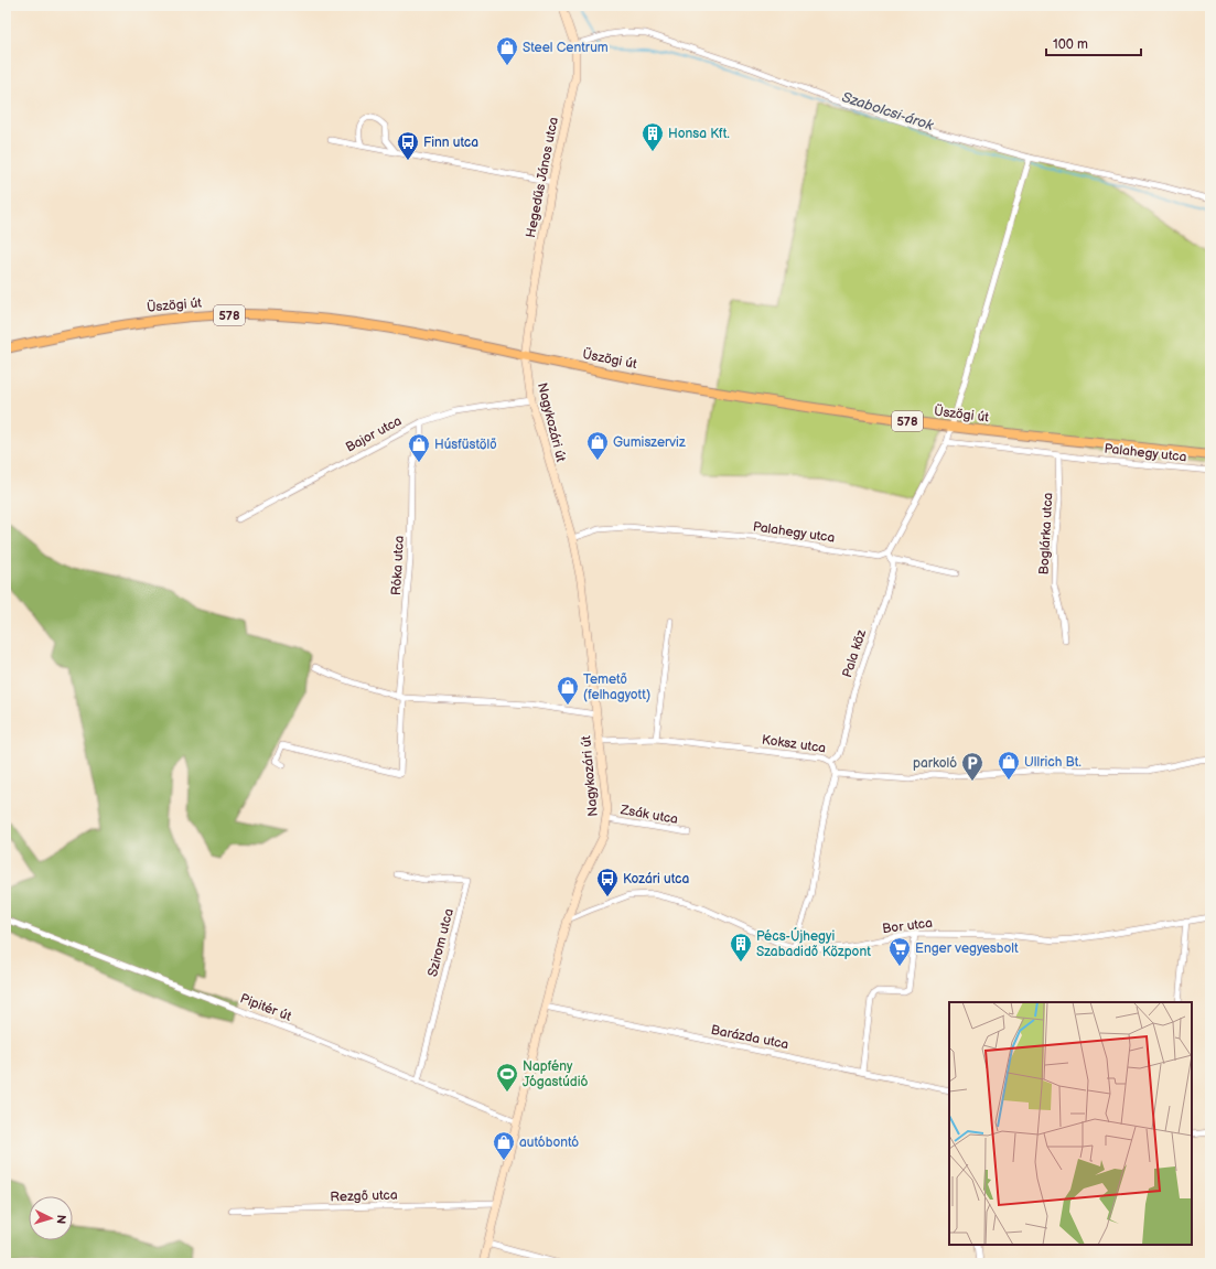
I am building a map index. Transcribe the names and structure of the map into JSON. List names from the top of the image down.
{
  "streets": {
    "main road": ["Üszögi út", "578"],
    "street": [
      "Hegedűs János utca",
      "Nagykozári út",
      "Bajor utca",
      "Palahegy utca",
      "Boglárka utca",
      "Róka utca",
      "Pala köz",
      "Koksz utca",
      "Zsák utca",
      "Bor utca",
      "Szirom utca",
      "Pipitér út",
      "Barázda utca",
      "Rezgő utca"
    ]
  },
  "crossings": [
    ["Hegedűs János utca", "Üszögi út"],
    ["Hegedűs János utca", "Nagykozári út"],
    ["Üszögi út", "Nagykozári út"],
    ["Nagykozári út", "Bajor utca"],
    ["Nagykozári út", "Palahegy utca"],
    ["Nagykozári út", "Koksz utca"],
    ["Nagykozári út", "Zsák utca"],
    ["Nagykozári út", "Bor utca"],
    ["Nagykozári út", "Pipitér út"],
    ["Nagykozári út", "Barázda utca"],
    ["Nagykozári út", "Rezgő utca"],
    ["Bajor utca", "Róka utca"],
    ["Palahegy utca", "Boglárka utca"],
    ["Pala köz", "Koksz utca"],
    ["Szirom utca", "Pipitér út"]
  ],
  "water": ["Szabolcsi-árok"],
  "places": {
    "shop": [
      "Steel Centrum",
      "Gumiszerviz",
      "Húsfüstölő",
      "Temető (felhagyott)",
      "Ullrich Bt.",
      "autóbontó"
    ],
    "building": ["Honsa Kft.", "Pécs-Újhegyi Szabadidő Központ"],
    "bus stop": ["Finn utca", "Kozári utca"],
    "parking": ["parkoló"],
    "supermarket": ["Enger vegyesbolt"],
    "sports": ["Napfény Jógastúdió"]
  },
  "scale_bar": "100 m",
  "north": "right"
}
